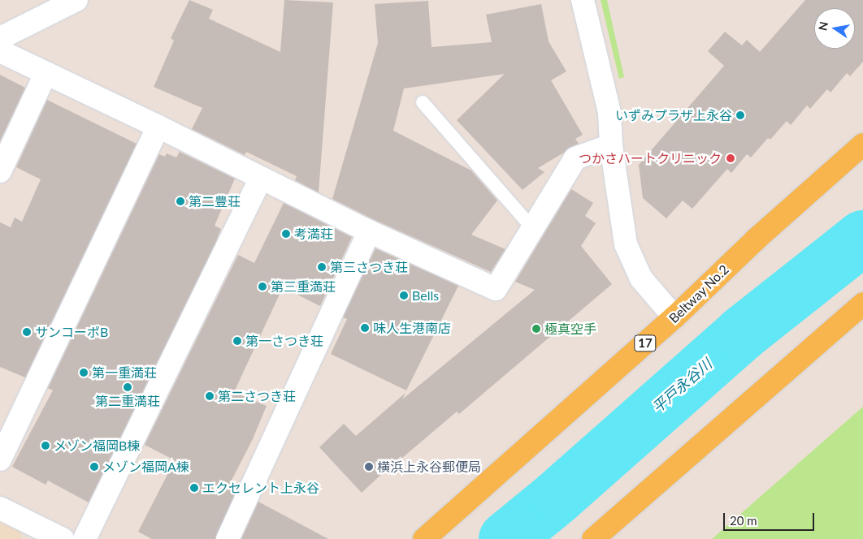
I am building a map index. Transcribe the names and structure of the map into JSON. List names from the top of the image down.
{
  "streets": {
    "main road": ["Beltway No.2", "17"]
  },
  "water": ["平戸永谷川"],
  "places": [
    "いずみプラザ上永谷",
    "つかさハートクリニック",
    "第二豊荘",
    "考満荘",
    "第三さつき荘",
    "第三重満荘",
    "Bells",
    "味人生港南店",
    "極真空手",
    "サンコーポB",
    "第一さつき荘",
    "第一重満荘",
    "第二重満荘",
    "第二さつき荘",
    "メゾン福岡B棟",
    "メゾン福岡A棟",
    "横浜上永谷郵便局",
    "エクセレント上永谷"
  ],
  "scale_bar": "20 m",
  "north": "left"
}
